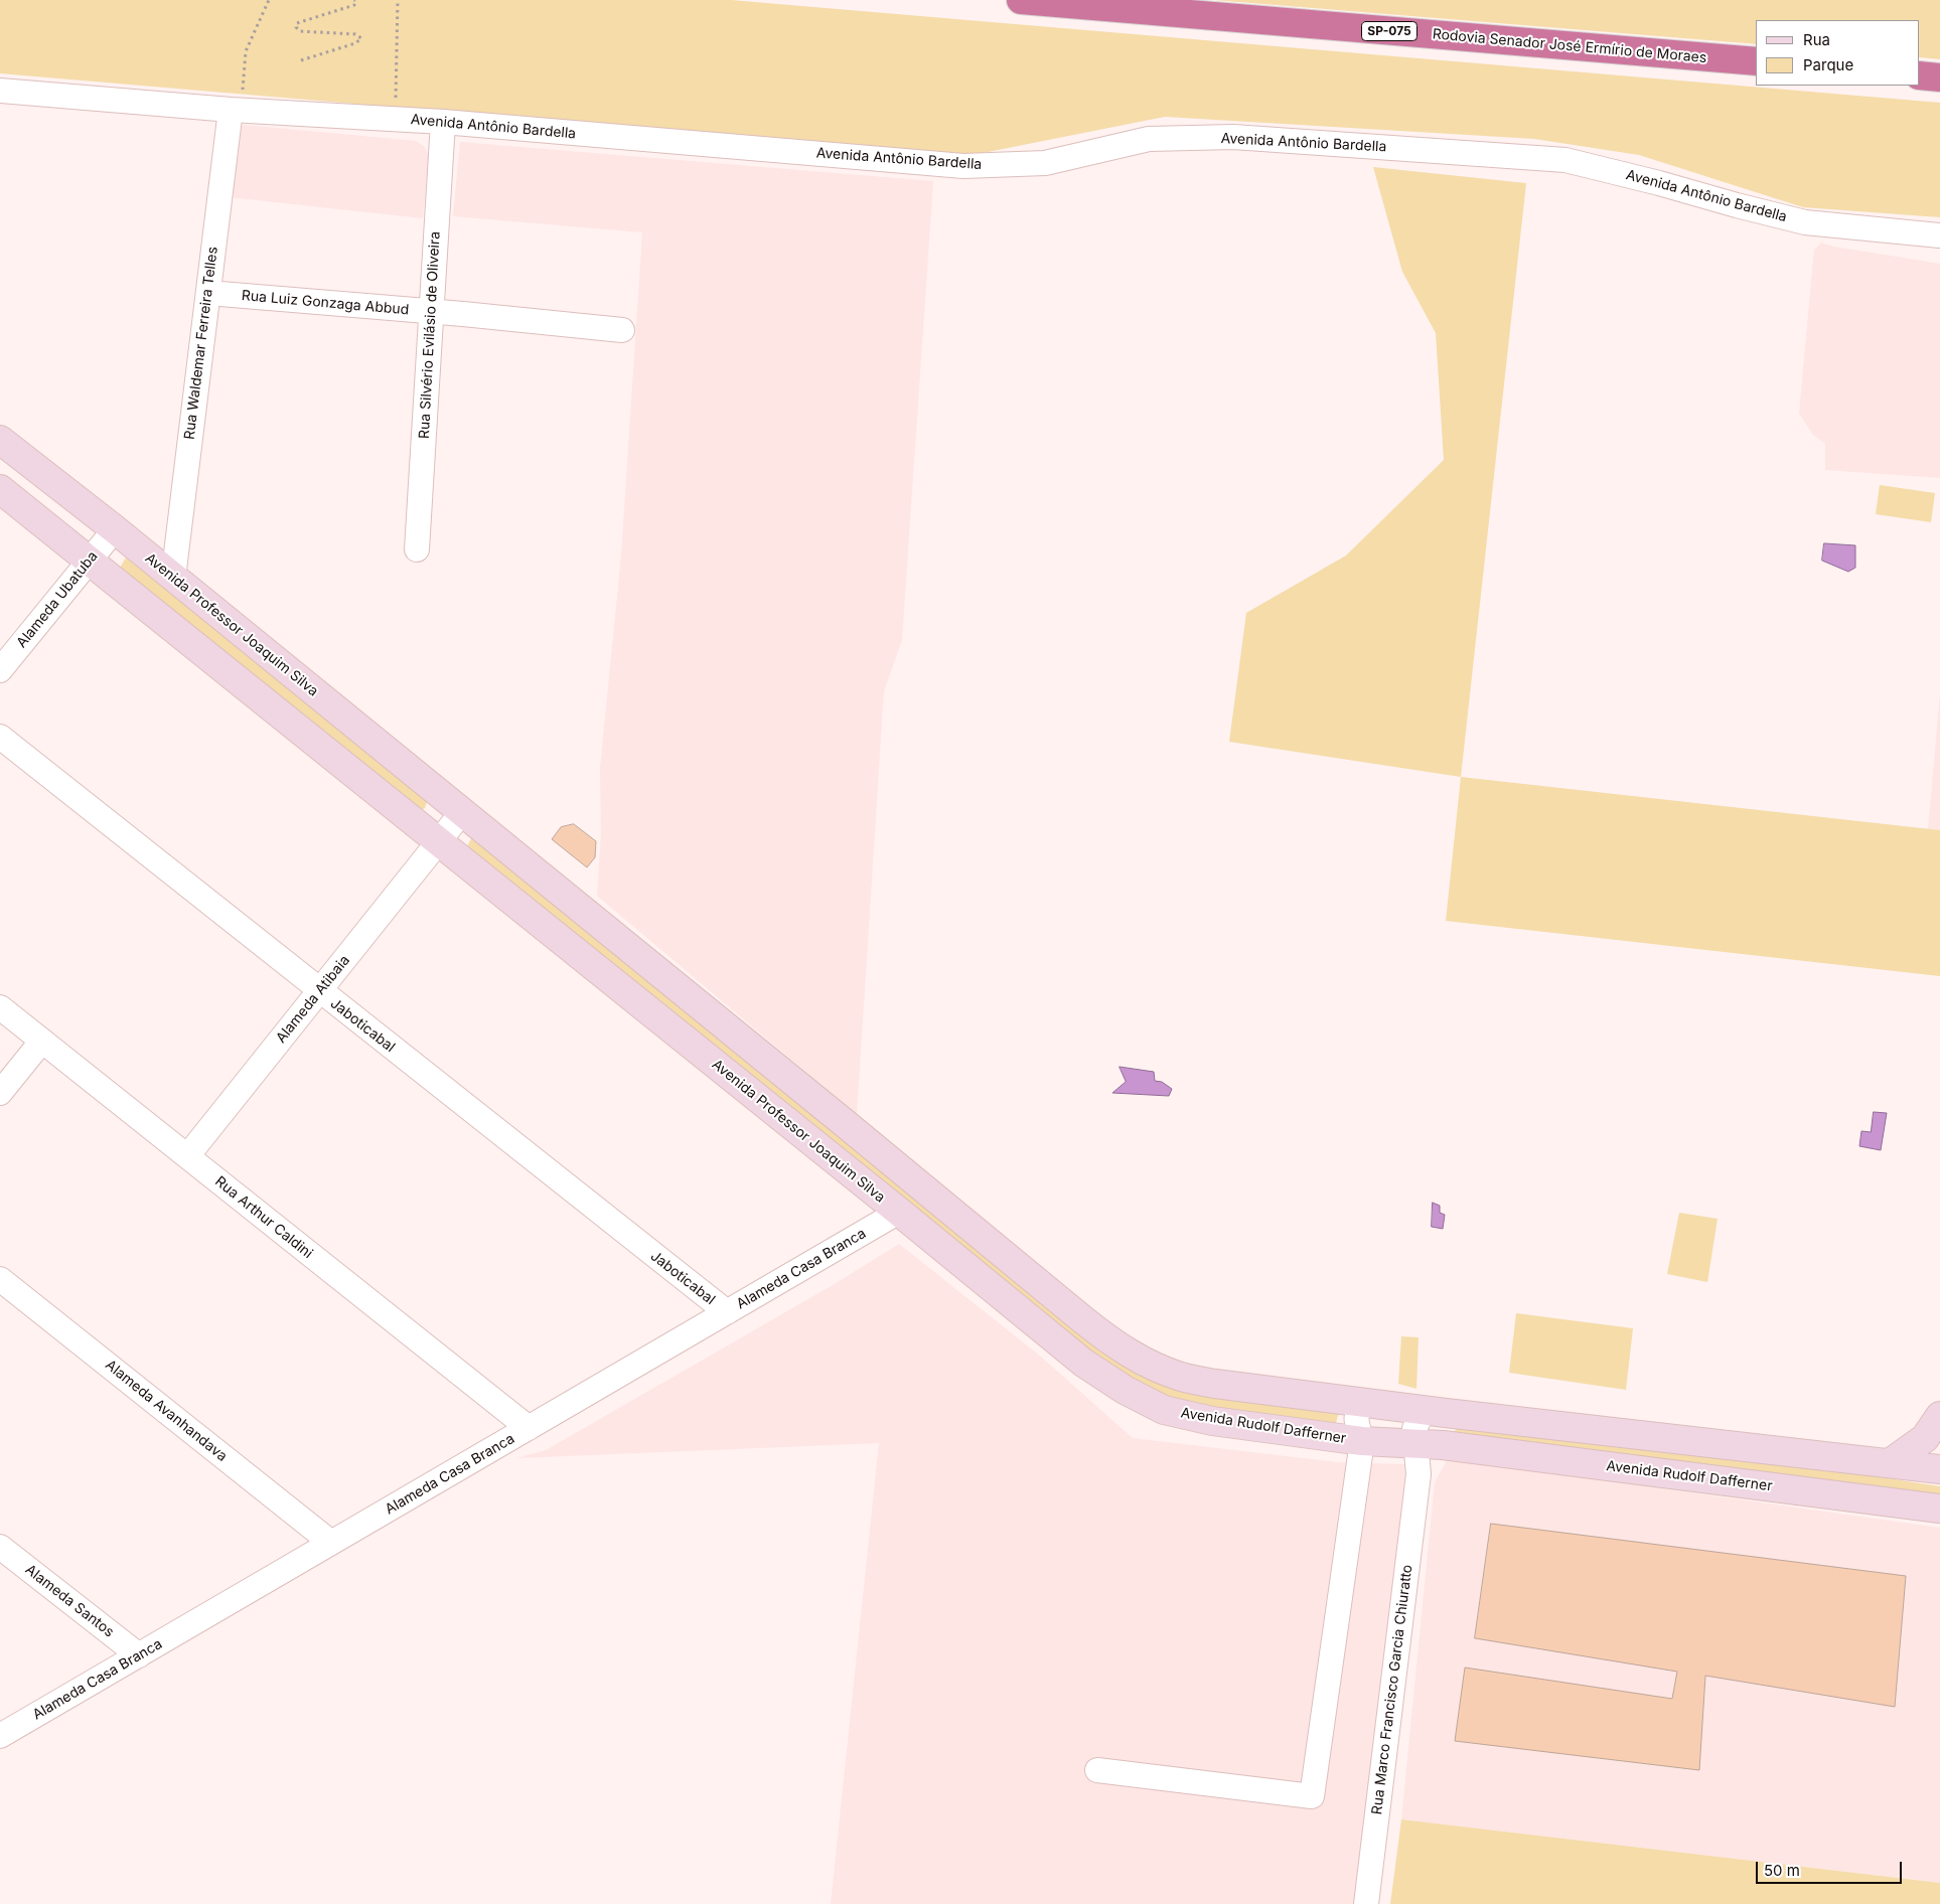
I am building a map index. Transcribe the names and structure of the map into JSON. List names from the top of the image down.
{
  "streets": {
    "highway": ["SP-075", "Rodovia Senador José Ermírio de Moraes"],
    "main road": ["Avenida Professor Joaquim Silva", "Avenida Rudolf Dafferner"],
    "street": [
      "Avenida Antônio Bardella",
      "Rua Luiz Gonzaga Abbud",
      "Rua Silvério Evilásio de Oliveira",
      "Rua Waldemar Ferreira Telles",
      "Alameda Ubatuba",
      "Alameda Atibaia",
      "Jaboticabal",
      "Rua Arthur Caldini",
      "Alameda Casa Branca",
      "Alameda Avanhandava",
      "Alameda Santos",
      "Rua Marco Francisco Garcia Chiuratto"
    ]
  },
  "crossings": [
    ["Avenida Antônio Bardella", "Rua Silvério Evilásio de Oliveira"],
    ["Avenida Antônio Bardella", "Rua Waldemar Ferreira Telles"],
    ["Rua Luiz Gonzaga Abbud", "Rua Silvério Evilásio de Oliveira"],
    ["Rua Luiz Gonzaga Abbud", "Rua Waldemar Ferreira Telles"],
    ["Rua Waldemar Ferreira Telles", "Avenida Professor Joaquim Silva"],
    ["Alameda Ubatuba", "Avenida Professor Joaquim Silva"],
    ["Avenida Professor Joaquim Silva", "Alameda Atibaia"],
    ["Avenida Professor Joaquim Silva", "Alameda Casa Branca"],
    ["Avenida Professor Joaquim Silva", "Avenida Rudolf Dafferner"],
    ["Alameda Atibaia", "Jaboticabal"],
    ["Alameda Atibaia", "Rua Arthur Caldini"],
    ["Jaboticabal", "Alameda Casa Branca"],
    ["Rua Arthur Caldini", "Alameda Casa Branca"],
    ["Alameda Casa Branca", "Alameda Avanhandava"],
    ["Alameda Casa Branca", "Alameda Santos"],
    ["Avenida Rudolf Dafferner", "Rua Marco Francisco Garcia Chiuratto"]
  ],
  "legend": ["Rua", "Parque"],
  "scale_bar": "50 m"
}
